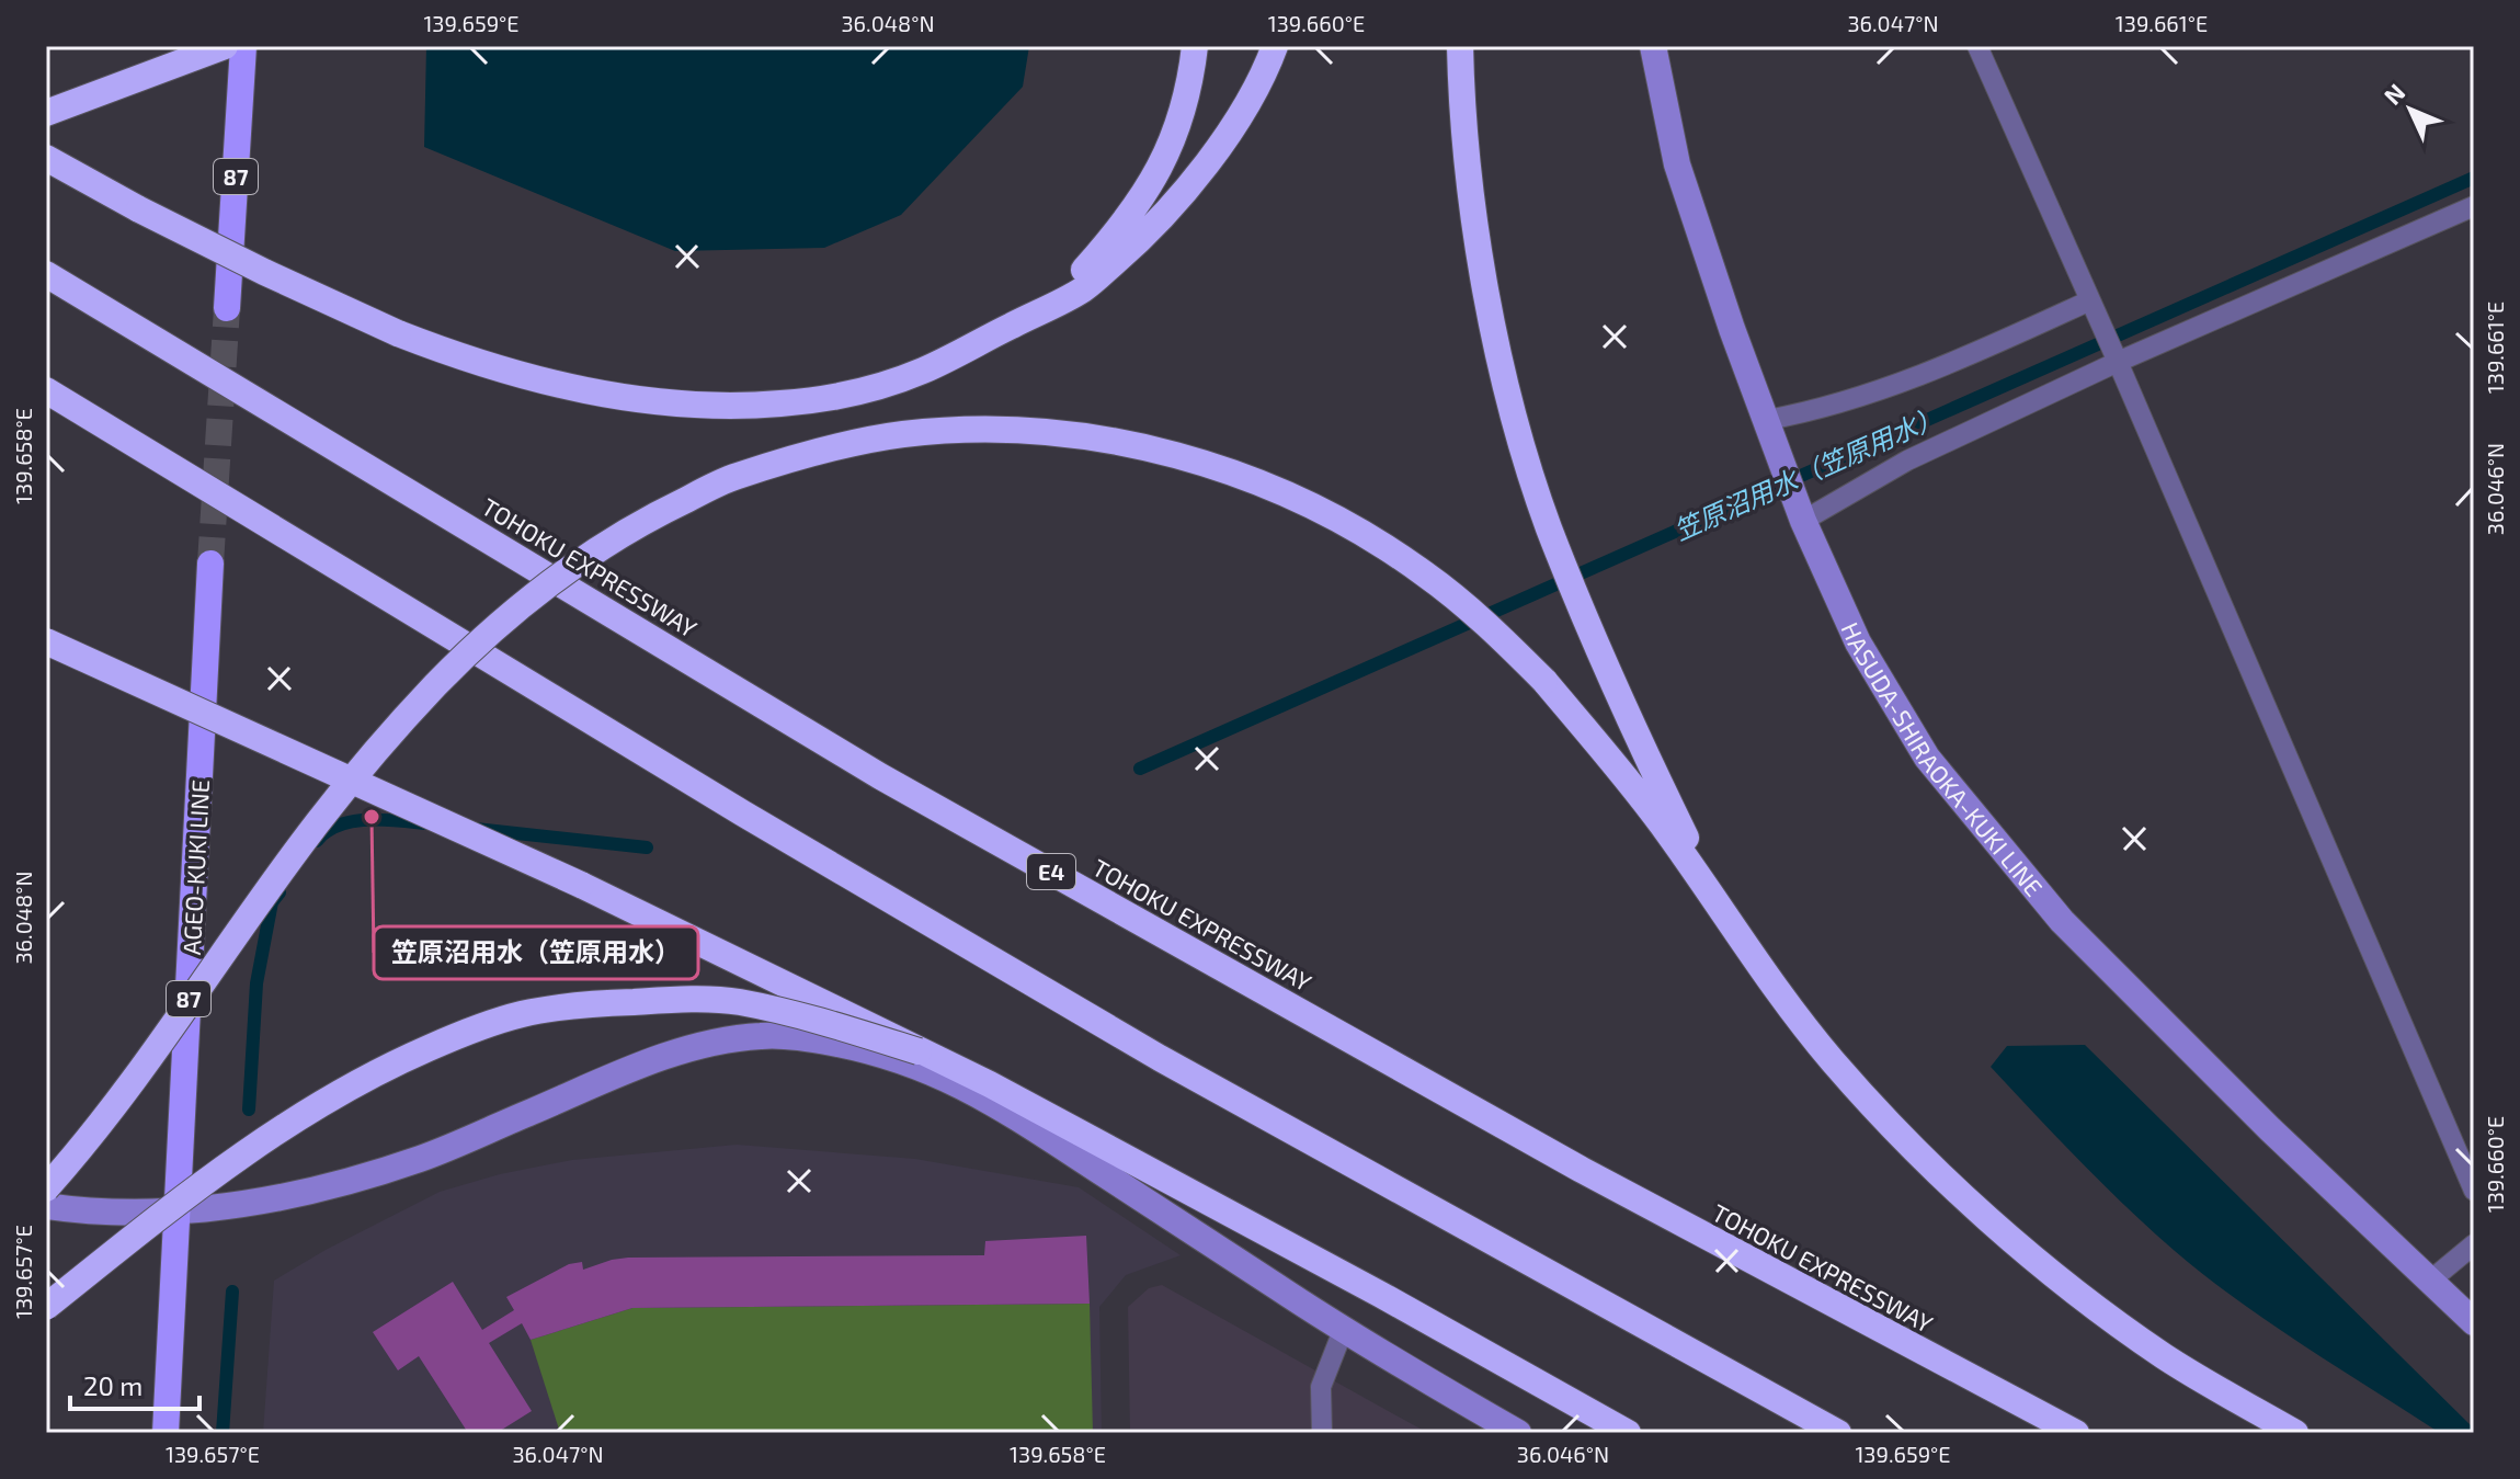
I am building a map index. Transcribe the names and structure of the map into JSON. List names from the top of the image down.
{
  "streets": {
    "highway": ["TOHOKU EXPRESSWAY", "E4"],
    "main road": ["87", "AGEO-KUKI LINE"],
    "street": ["HASUDA-SHIRAOKA-KUKI LINE"]
  },
  "water": ["笠原沼用水（笠原用水）"],
  "places": ["笠原沼用水（笠原用水）"],
  "scale_bar": "20 m",
  "north": "top left",
  "coordinates": [
    "139.659°E",
    "36.048°N",
    "139.660°E",
    "36.047°N",
    "139.661°E",
    "139.658°E",
    "36.046°N",
    "139.657°E"
  ]
}
